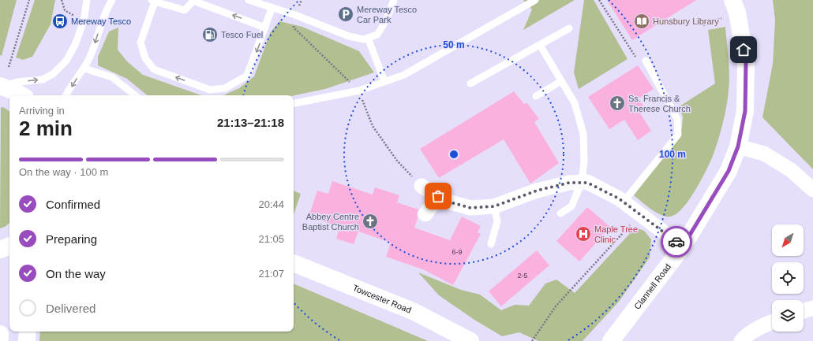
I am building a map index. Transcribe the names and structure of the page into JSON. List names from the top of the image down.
{
  "streets": {
    "main road": ["Clannell Road", "Towcester Road"]
  },
  "places": {
    "parking": ["Mereway Tesco Car Park"],
    "bus stop": ["Mereway Tesco"],
    "library": ["Hunsbury Library"],
    "fuel station": ["Tesco Fuel"],
    "church": ["Ss. Francis & Therese Church", "Abbey Centre Baptist Church"],
    "hospital": ["Maple Tree Clinic"]
  },
  "house_numbers": ["6-9", "2-5"],
  "north": "bottom left",
  "page": {
    "heading": ["2 min", "Arriving in", "21:13–21:18"],
    "bar": "On the way · 100 m",
    "list": [
      ["Confirmed", "20:44"],
      ["Preparing", "21:05"],
      ["On the way", "21:07"],
      "Delivered"
    ]
  },
  "rings": ["50 m", "100 m"]
}
